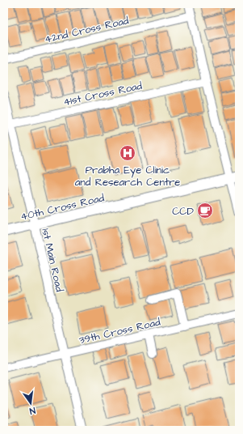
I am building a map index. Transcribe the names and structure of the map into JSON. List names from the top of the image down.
{
  "streets": {
    "street": [
      "42nd Cross Road",
      "41st Cross Road",
      "40th Cross Road",
      "1st Main Road",
      "39th Cross Road"
    ]
  },
  "crossings": [
    ["41st Cross Road", "1st Main Road"],
    ["40th Cross Road", "1st Main Road"],
    ["1st Main Road", "39th Cross Road"]
  ],
  "places": {
    "hospital": ["Prabha Eye Clinic and Research Centre"],
    "cafe": ["CCD"]
  },
  "north": "bottom"
}
